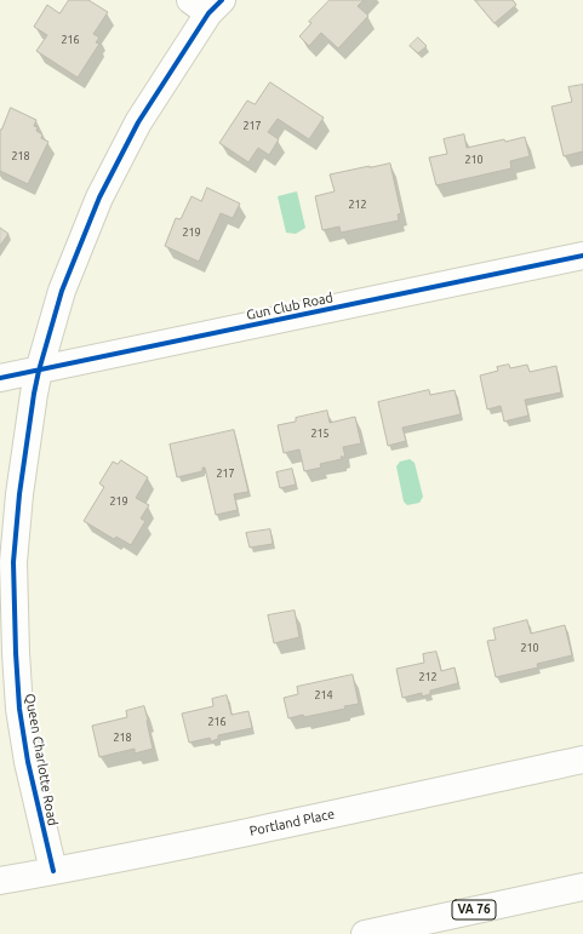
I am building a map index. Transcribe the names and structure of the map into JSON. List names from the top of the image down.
{
  "streets": {
    "main road": [
      "Gun Club Road",
      "Queen Charlotte Road",
      "Portland Place",
      "VA 76"
    ]
  },
  "crossings": [
    ["Gun Club Road", "Queen Charlotte Road"],
    ["Queen Charlotte Road", "Portland Place"]
  ],
  "house_numbers": [
    "216",
    "217",
    "218",
    "210",
    "212",
    "219",
    "215",
    "217",
    "219",
    "210",
    "212",
    "214",
    "216",
    "218"
  ]
}
